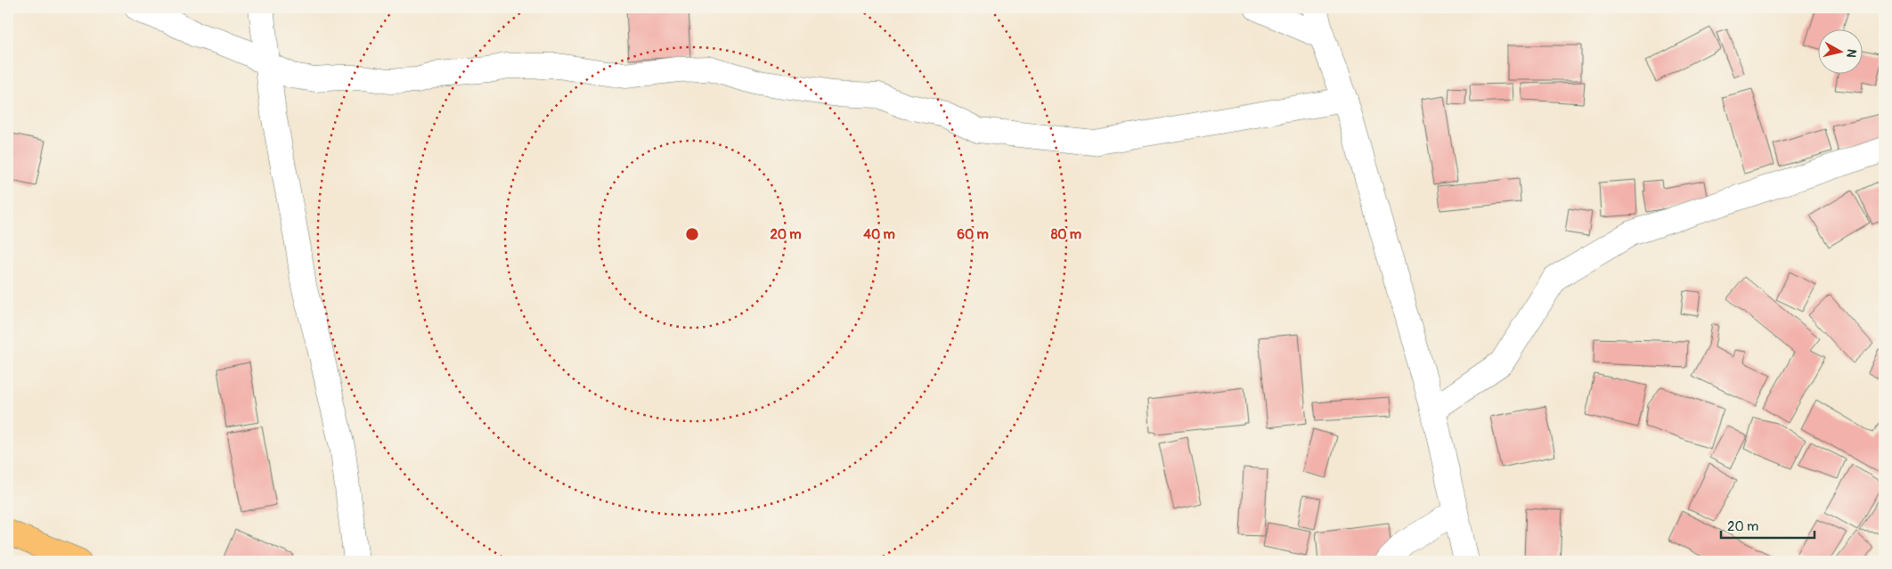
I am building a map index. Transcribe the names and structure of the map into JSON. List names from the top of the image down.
{
  "scale_bar": "20 m",
  "north": "right",
  "rings": [
    "20 m",
    "40 m",
    "60 m",
    "80 m"
  ]
}
